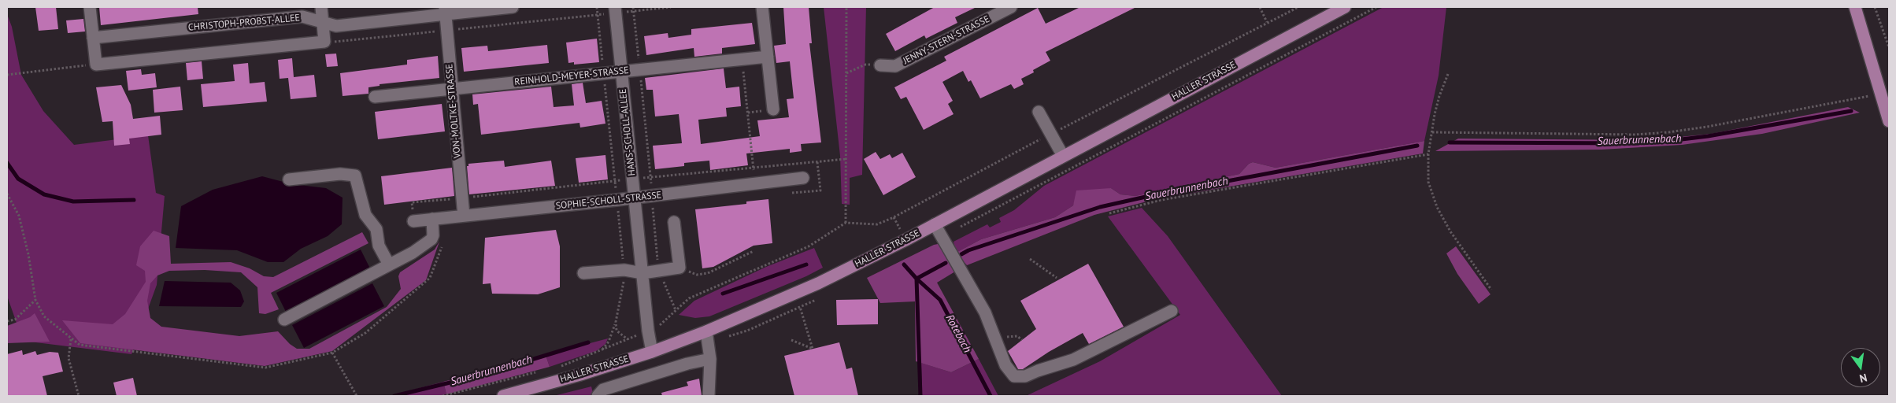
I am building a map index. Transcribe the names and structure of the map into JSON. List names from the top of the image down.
{
  "streets": {
    "main road": ["HALLER STRASSE"],
    "street": [
      "CHRISTOPH-PROBST-ALLEE",
      "JENNY-STERN-STRASSE",
      "REINHOLD-MEYER-STRASSE",
      "VON-MOLTKE-STRASSE",
      "HANS-SCHOLL-ALLEE",
      "SOPHIE-SCHOLL-STRASSE"
    ]
  },
  "crossings": [
    ["CHRISTOPH-PROBST-ALLEE", "VON-MOLTKE-STRASSE"],
    ["REINHOLD-MEYER-STRASSE", "VON-MOLTKE-STRASSE"],
    ["REINHOLD-MEYER-STRASSE", "HANS-SCHOLL-ALLEE"],
    ["HALLER STRASSE", "HANS-SCHOLL-ALLEE"],
    ["VON-MOLTKE-STRASSE", "SOPHIE-SCHOLL-STRASSE"],
    ["HANS-SCHOLL-ALLEE", "SOPHIE-SCHOLL-STRASSE"]
  ],
  "water": ["Sauerbrunnenbach", "Rotebach"],
  "north": "bottom"
}
